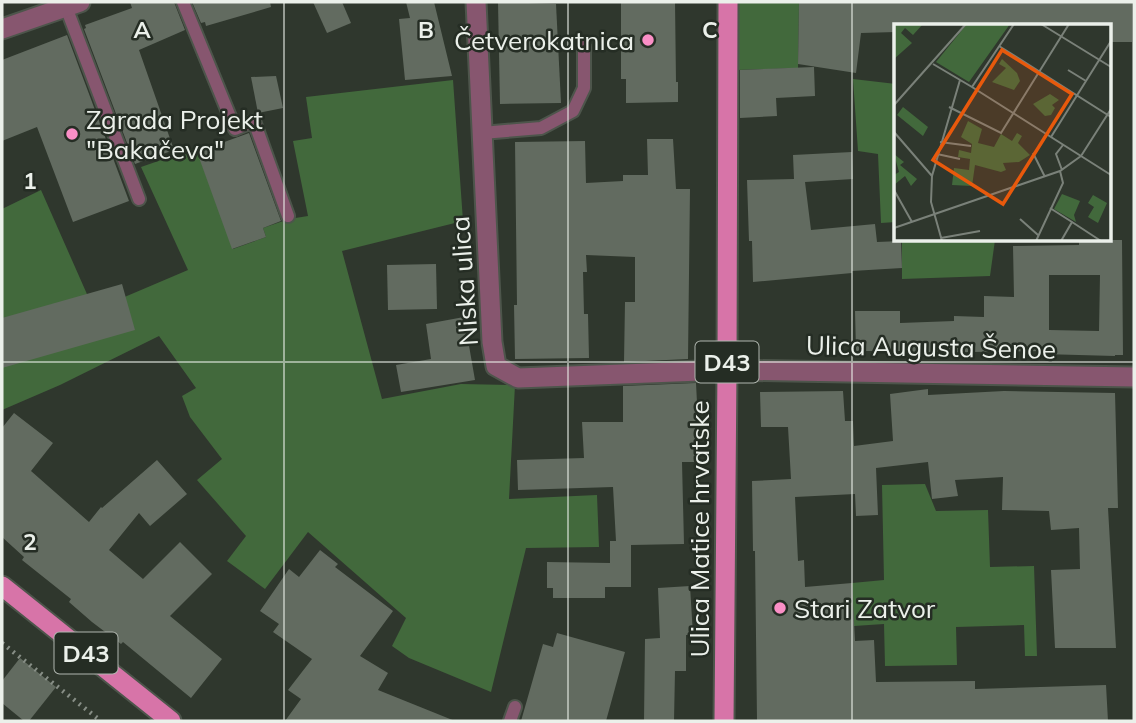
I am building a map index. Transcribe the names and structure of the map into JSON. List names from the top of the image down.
{
  "streets": {
    "main road": ["D43", "Ulica Matice hrvatske"],
    "street": ["Niska ulica", "Ulica Augusta Šenoe"]
  },
  "crossings": [
    ["Niska ulica", "Ulica Augusta Šenoe"],
    ["Niska ulica", "Ulica Matice hrvatske"],
    ["Ulica Augusta Šenoe", "Ulica Matice hrvatske"]
  ],
  "places": ["Četverokatnica", "Zgrada Projekt \"Bakačeva\"", "Stari Zatvor"],
  "grid": {
    "columns": ["A", "B", "C"],
    "rows": ["1", "2"]
  }
}
